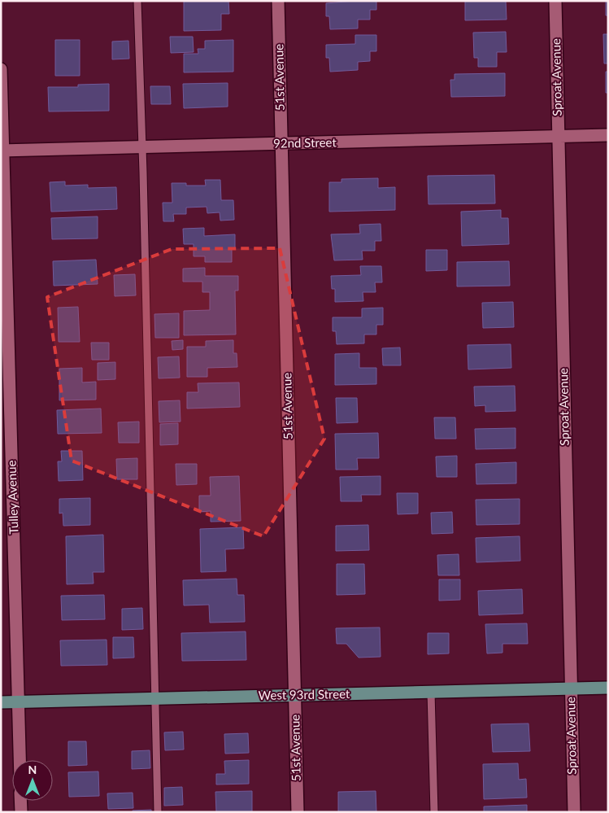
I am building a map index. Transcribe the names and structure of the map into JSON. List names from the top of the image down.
{
  "streets": {
    "main road": ["West 93rd Street"],
    "street": [
      "51st Avenue",
      "Sproat Avenue",
      "92nd Street",
      "Tulley Avenue"
    ]
  },
  "crossings": [
    ["51st Avenue", "92nd Street"],
    ["51st Avenue", "West 93rd Street"],
    ["Sproat Avenue", "92nd Street"],
    ["Sproat Avenue", "West 93rd Street"],
    ["92nd Street", "Tulley Avenue"],
    ["Tulley Avenue", "West 93rd Street"]
  ],
  "north": "top"
}
